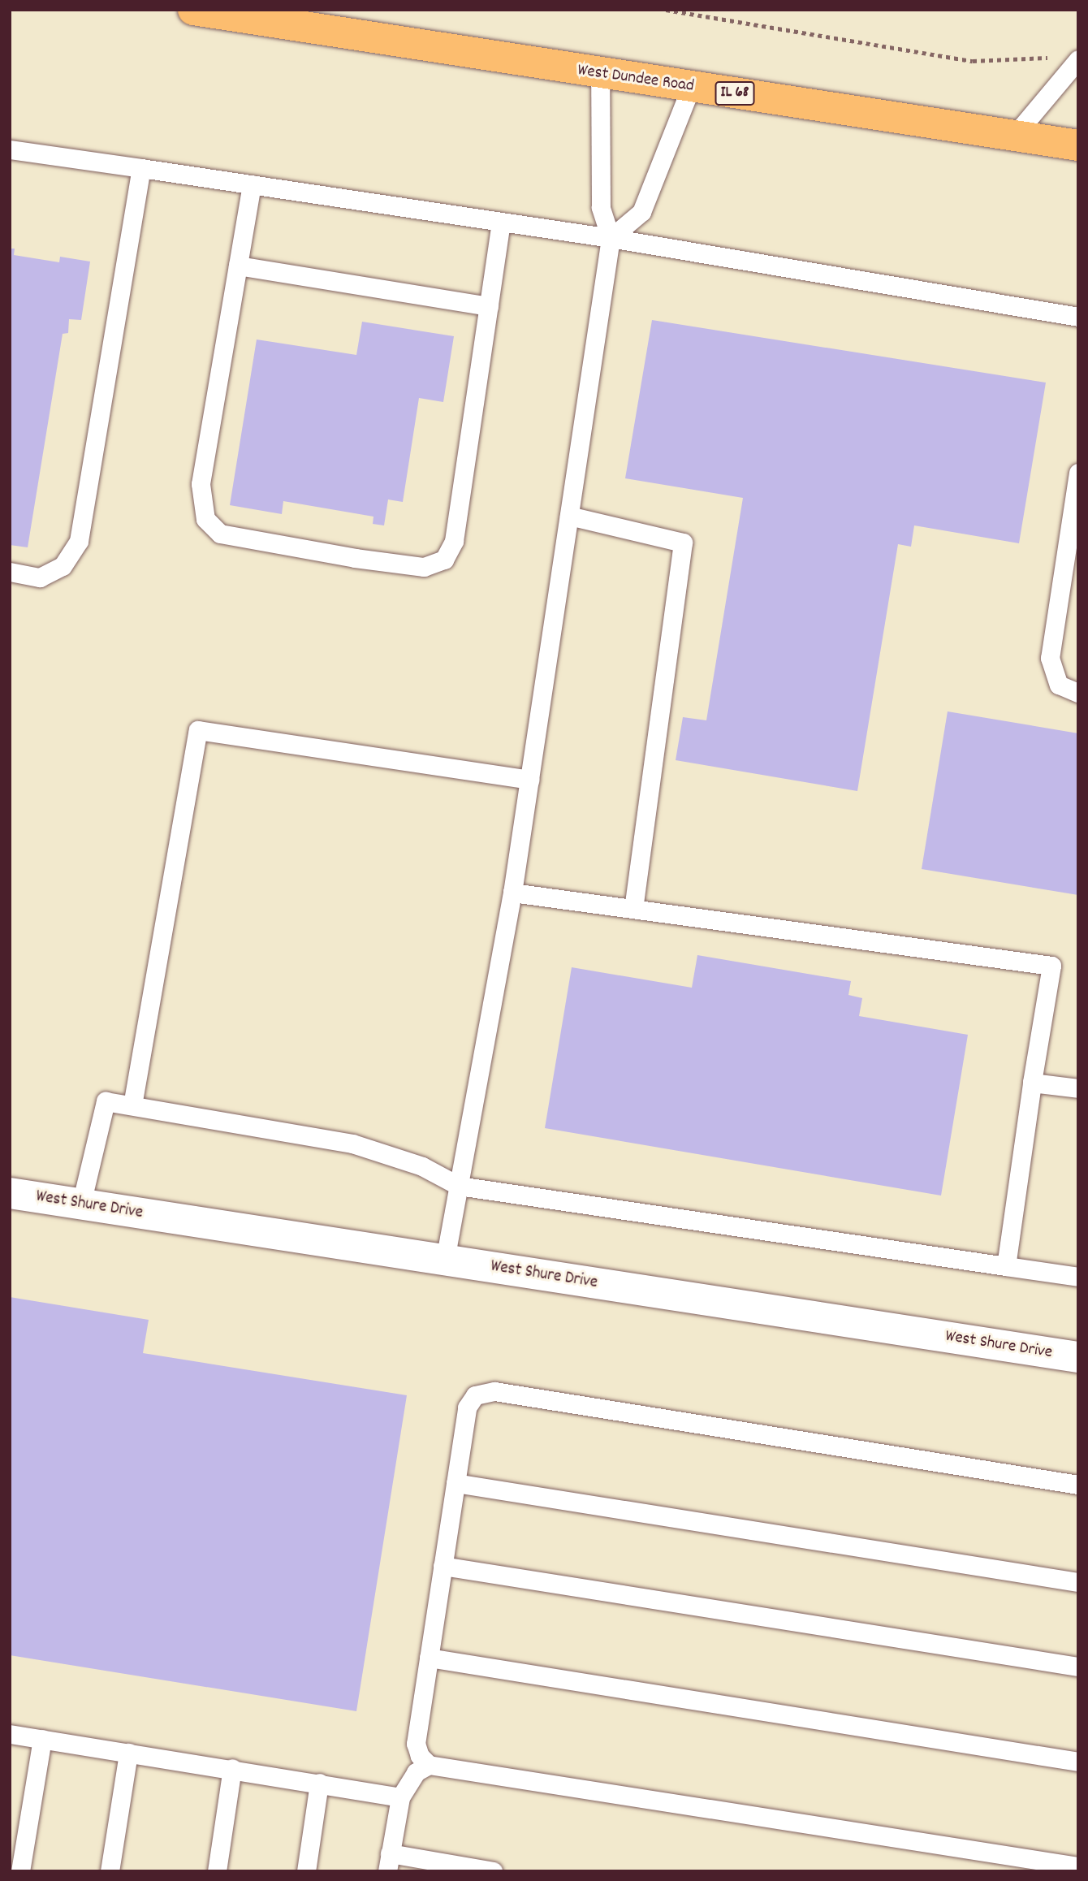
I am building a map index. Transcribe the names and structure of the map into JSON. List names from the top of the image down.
{
  "streets": {
    "main road": ["West Dundee Road", "IL 68"],
    "street": ["West Shure Drive"]
  }
}
